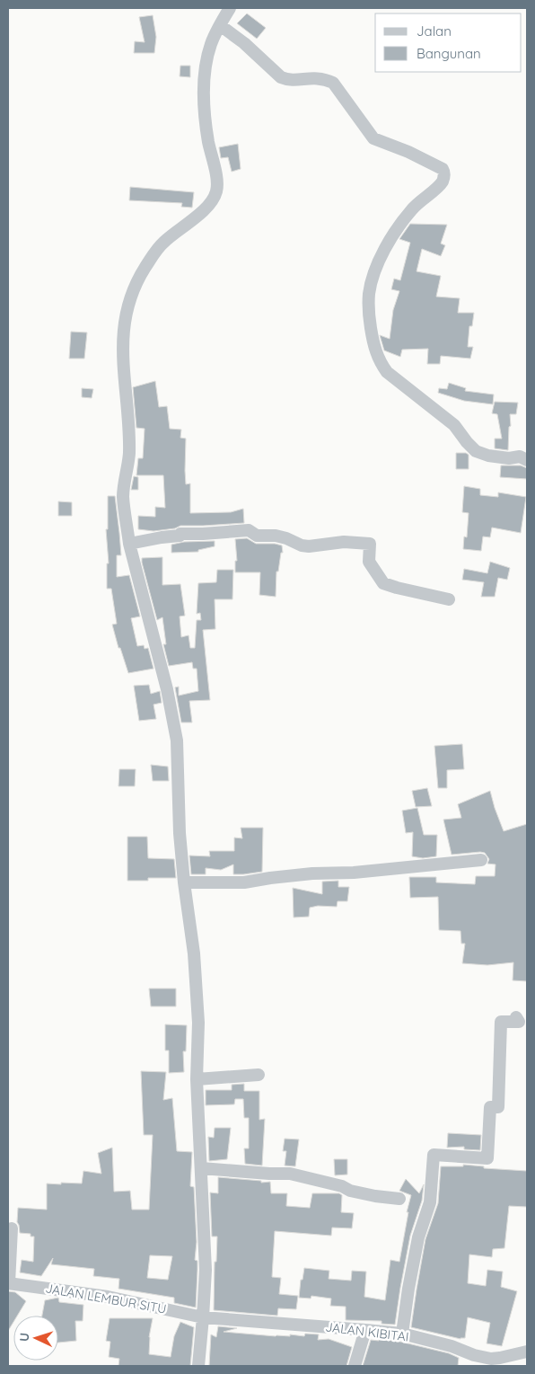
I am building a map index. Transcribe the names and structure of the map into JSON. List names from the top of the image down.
{
  "streets": {
    "street": ["JALAN LEMBUR SITU", "JALAN KIBITAI"]
  },
  "crossings": [
    ["JALAN LEMBUR SITU", "JALAN KIBITAI"]
  ],
  "legend": ["Jalan", "Bangunan"],
  "north": "left"
}
